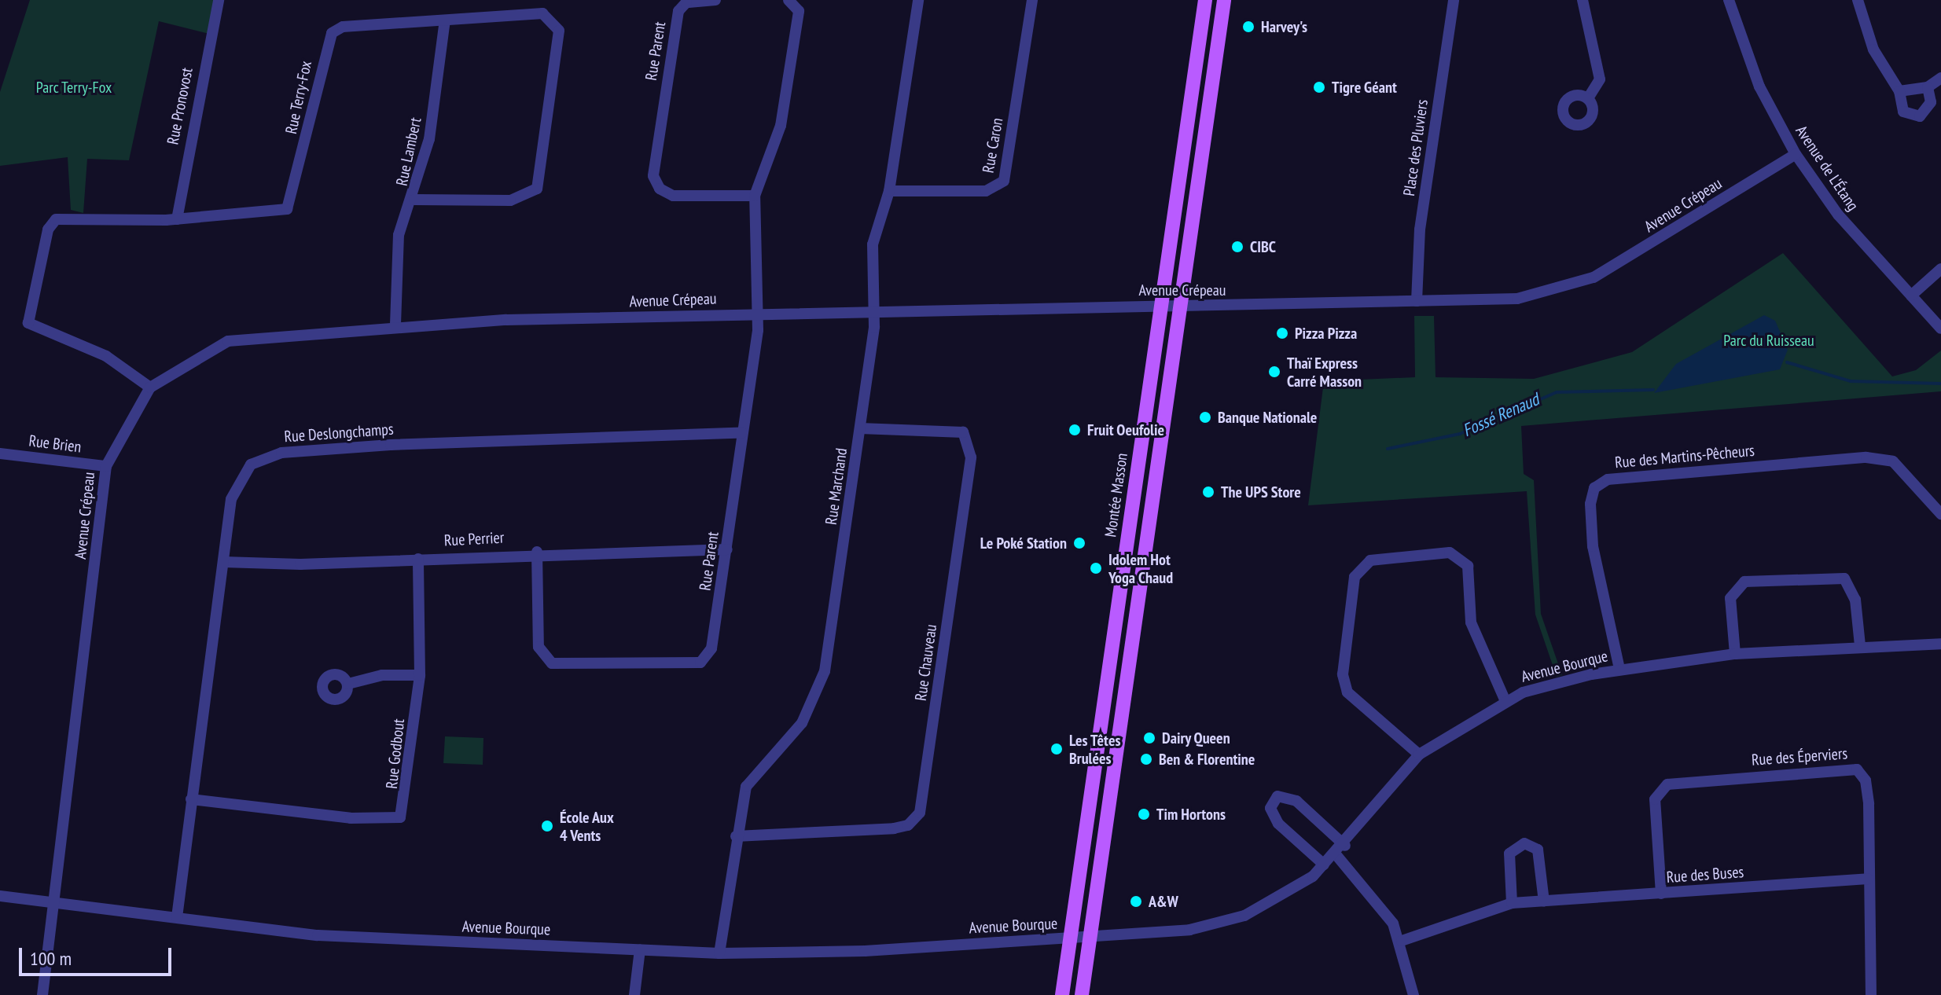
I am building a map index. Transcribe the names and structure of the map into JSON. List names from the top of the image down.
{
  "streets": {
    "main road": ["Montée Masson"],
    "street": [
      "Rue Parent",
      "Rue Terry-Fox",
      "Rue Pronovost",
      "Rue Caron",
      "Place des Pluviers",
      "Rue Lambert",
      "Avenue de L'Étang",
      "Avenue Crépeau",
      "Rue Deslongchamps",
      "Rue Brien",
      "Rue des Martins-Pêcheurs",
      "Rue Marchand",
      "Rue Perrier",
      "Rue Chauveau",
      "Avenue Bourque",
      "Rue Godbout",
      "Rue des Éperviers",
      "Rue des Buses"
    ]
  },
  "crossings": [
    ["Rue Parent", "Avenue Crépeau"],
    ["Rue Parent", "Rue Deslongchamps"],
    ["Rue Parent", "Rue Perrier"],
    ["Rue Terry-Fox", "Rue Pronovost"],
    ["Rue Terry-Fox", "Rue Lambert"],
    ["Rue Terry-Fox", "Avenue Crépeau"],
    ["Rue Caron", "Rue Marchand"],
    ["Place des Pluviers", "Avenue Crépeau"],
    ["Rue Lambert", "Avenue Crépeau"],
    ["Avenue de L'Étang", "Avenue Crépeau"],
    ["Avenue Crépeau", "Rue Brien"],
    ["Avenue Crépeau", "Rue Marchand"],
    ["Avenue Crépeau", "Montée Masson"],
    ["Avenue Crépeau", "Avenue Bourque"],
    ["Rue Deslongchamps", "Rue Perrier"],
    ["Rue Deslongchamps", "Avenue Bourque"],
    ["Rue Deslongchamps", "Rue Godbout"],
    ["Rue des Martins-Pêcheurs", "Avenue Bourque"],
    ["Rue Marchand", "Rue Chauveau"],
    ["Rue Marchand", "Avenue Bourque"],
    ["Montée Masson", "Avenue Bourque"],
    ["Rue Perrier", "Rue Godbout"],
    ["Rue des Éperviers", "Rue des Buses"]
  ],
  "water": ["Fossé Renaud"],
  "parks": ["Parc Terry-Fox", "Parc du Ruisseau"],
  "places": [
    "Harvey's",
    "Tigre Géant",
    "CIBC",
    "Pizza Pizza",
    "Thaï Express Carré Masson",
    "Banque Nationale",
    "Fruit Oeufolie",
    "The UPS Store",
    "Le Poké Station",
    "Idolem Hot Yoga Chaud",
    "Dairy Queen",
    "Les Têtes Brulées",
    "Ben & Florentine",
    "Tim Hortons",
    "École Aux 4 Vents",
    "A&W"
  ],
  "scale_bar": "100 m"
}
